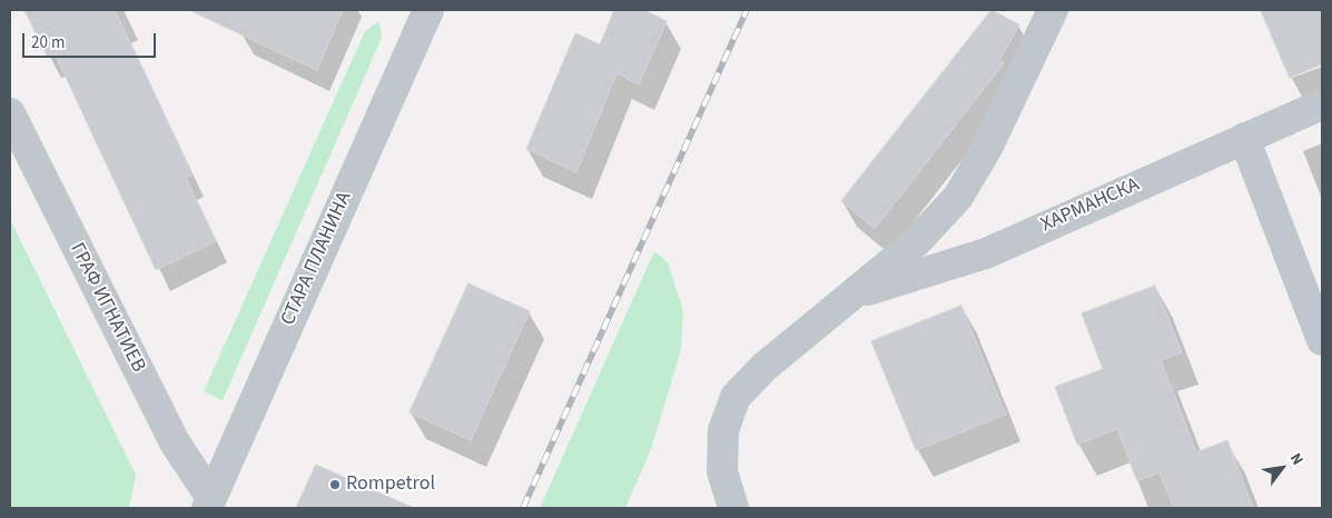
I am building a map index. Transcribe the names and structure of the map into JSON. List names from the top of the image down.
{
  "streets": {
    "street": ["ХАРМАНСКА", "СТАРА ПЛАНИНА", "ГРАФ ИГНАТИЕВ"]
  },
  "crossings": [
    ["СТАРА ПЛАНИНА", "ГРАФ ИГНАТИЕВ"]
  ],
  "places": ["Rompetrol"],
  "scale_bar": "20 m",
  "north": "top right"
}
